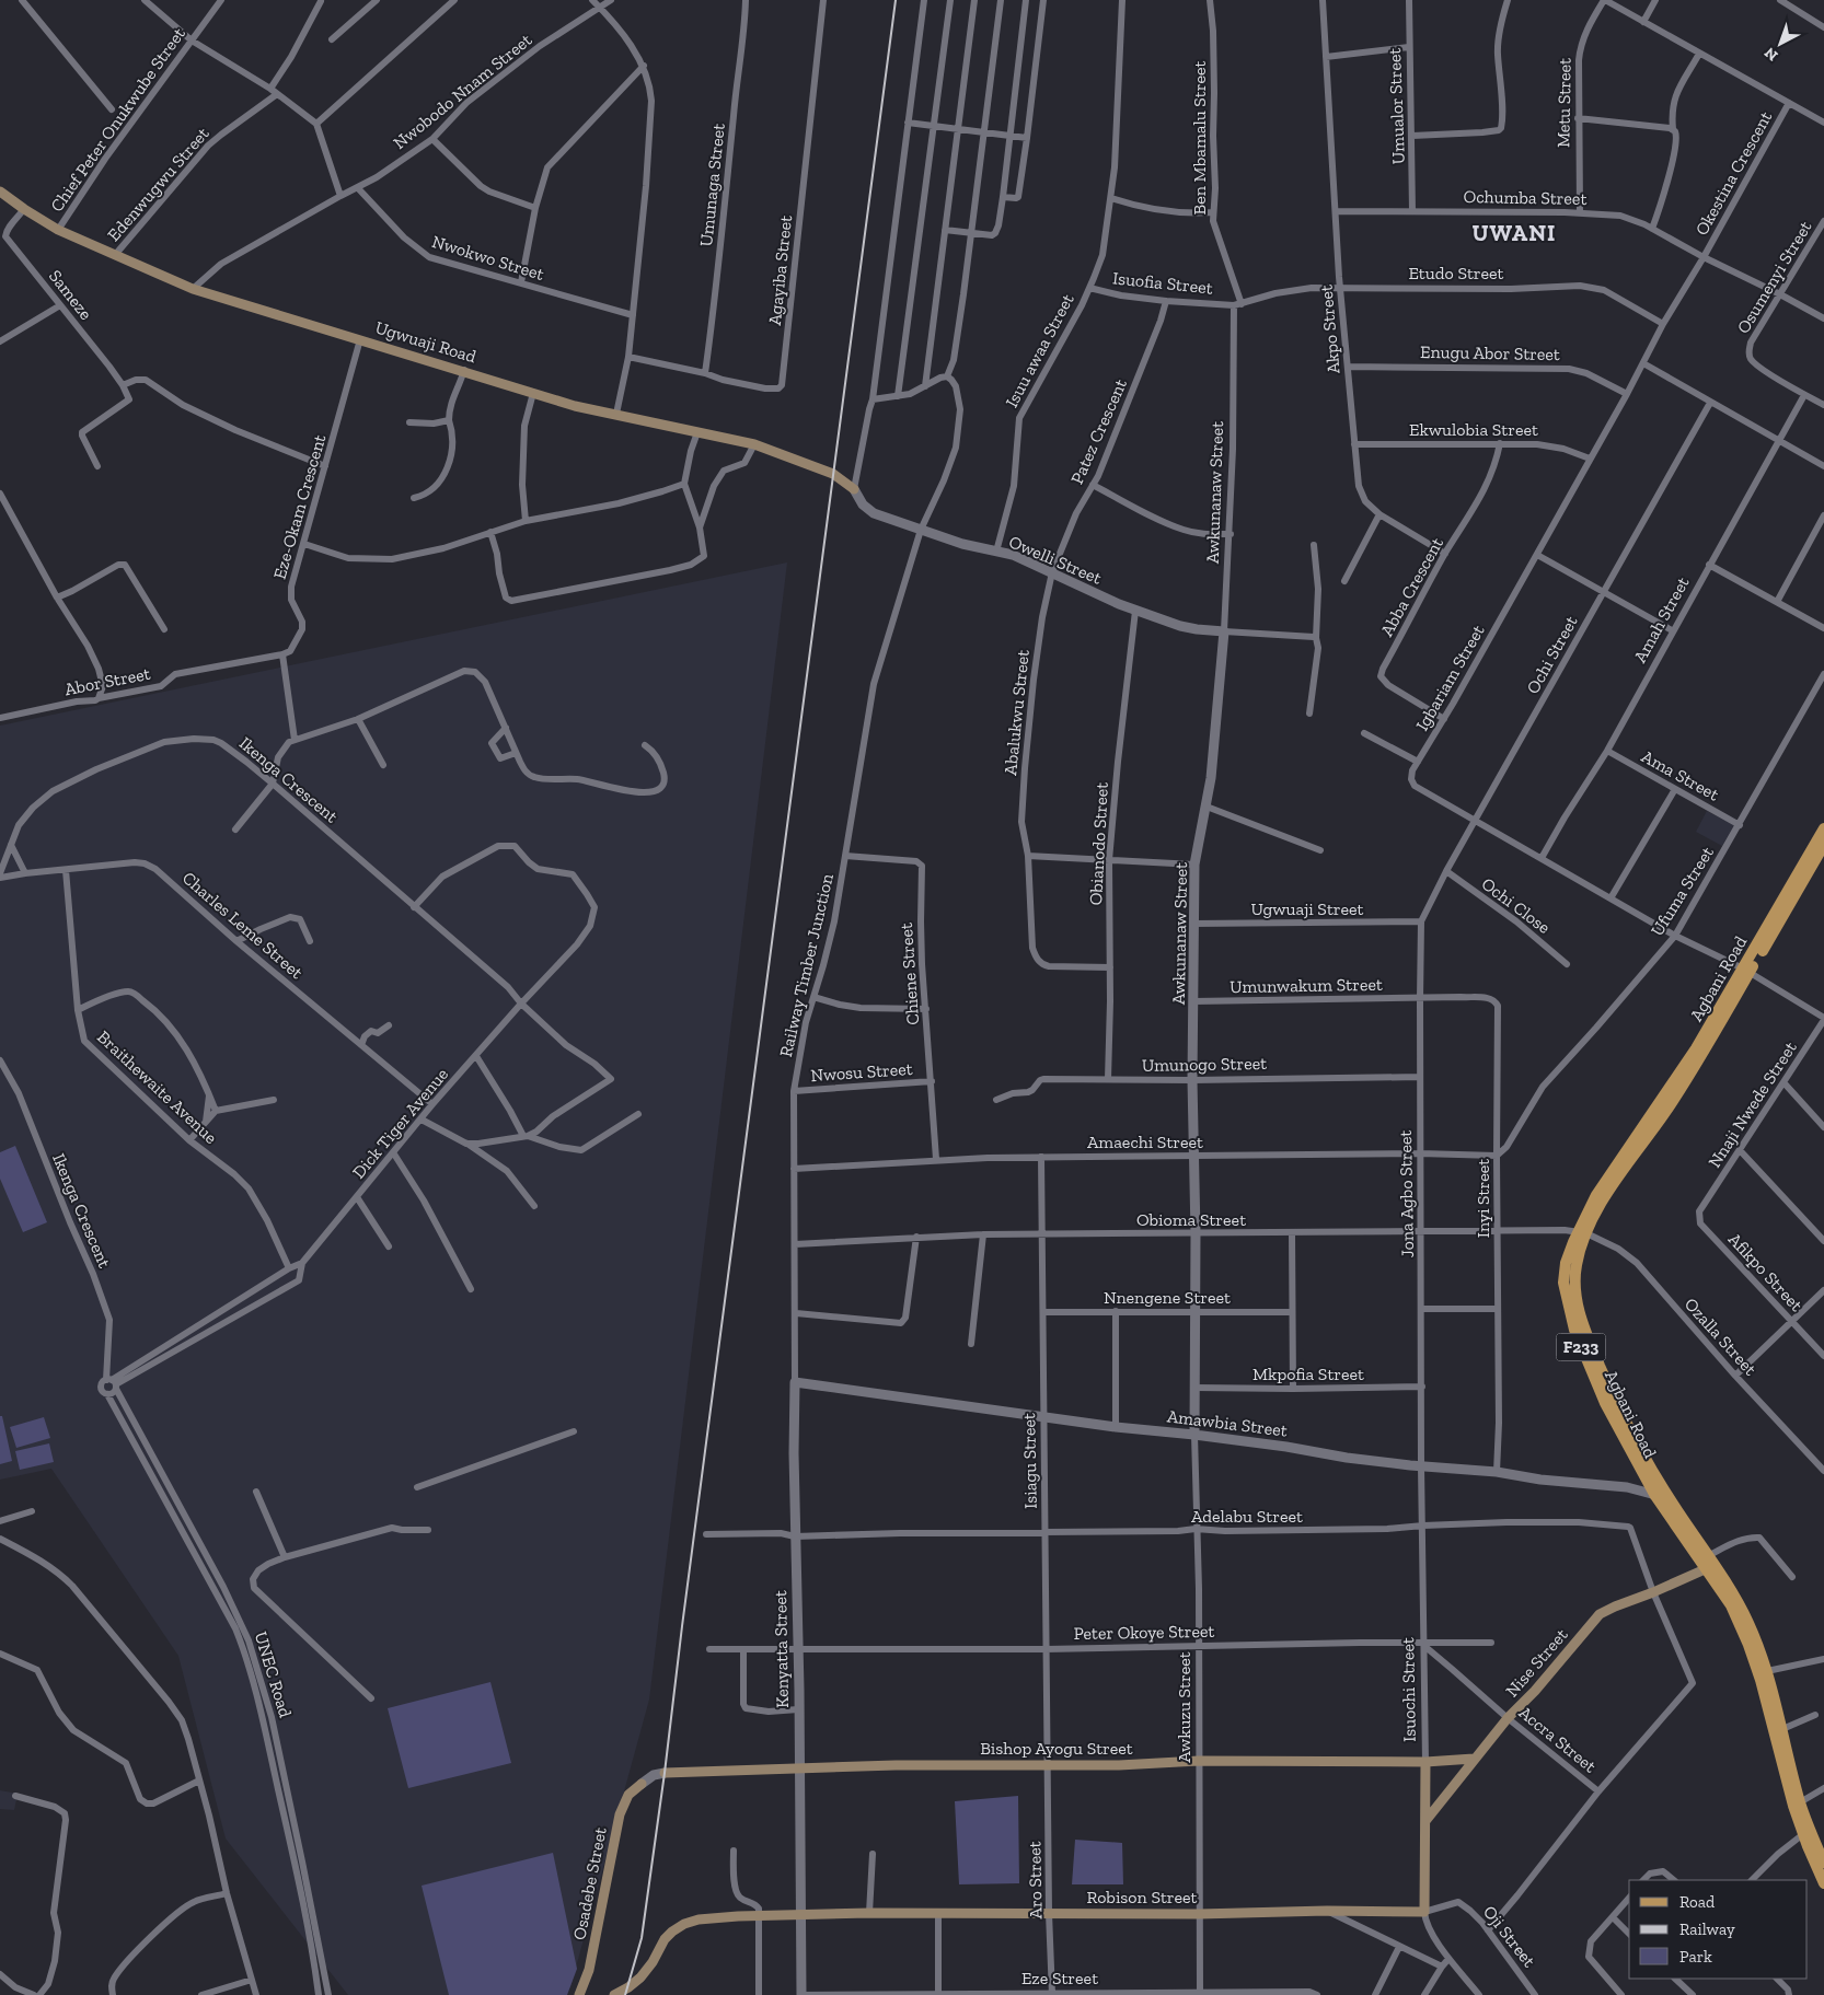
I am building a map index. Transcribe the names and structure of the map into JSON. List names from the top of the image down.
{
  "streets": {
    "main road": [
      "Ugwuaji Road",
      "Agbani Road",
      "F233",
      "Nise Street",
      "Isuochi Street",
      "Bishop Ayogu Street",
      "Osadebe Street",
      "Robison Street"
    ],
    "street": [
      "Nwobodo Nnam Street",
      "Metu Street",
      "Umualor Street",
      "Chief Peter Onukwube Street",
      "Ben Mbamalu Street",
      "Okestina Crescent",
      "Edenwugwu Street",
      "Umunaga Street",
      "Ochumba Street",
      "Nwokwo Street",
      "Agayiba Street",
      "Etudo Street",
      "Osumenyi Street",
      "Isuofia Street",
      "Sameze",
      "Akpo Street",
      "Isuu awaa Street",
      "Enugu Abor Street",
      "Ekwulobia Street",
      "Patez Crescent",
      "Awkunanaw Street",
      "Eze-Okam Crescent",
      "Owelli Street",
      "Abba Crescent",
      "Amah Street",
      "Ochi Street",
      "Igbariam Street",
      "Abor Street",
      "Abalukwu Street",
      "Ama Street",
      "Ikenga Crescent",
      "Obianodo Street",
      "Ufuma Street",
      "Ochi Close",
      "Ugwuaji Street",
      "Charles Leme Street",
      "Railway Timber Junction",
      "Chiene Street",
      "Umunwakum Street",
      "Umunogo Street",
      "Nwosu Street",
      "Braithewaite Avenue",
      "Nnaji Nwede Street",
      "Dick Tiger Avenue",
      "Amaechi Street",
      "Jona Agbo Street",
      "Inyi Street",
      "Obioma Street",
      "Afikpo Street",
      "Nnengene Street",
      "Ozalla Street",
      "Mkpofia Street",
      "Amawbia Street",
      "Isiagu Street",
      "Adelabu Street",
      "Peter Okoye Street",
      "Kenyatta Street",
      "UNEC Road",
      "Awkuzu Street",
      "Accra Street",
      "Aro Street",
      "Oji Street",
      "Eze Street"
    ]
  },
  "crossings": [
    ["Nwobodo Nnam Street", "Nwokwo Street"],
    ["Nwobodo Nnam Street", "Ugwuaji Road"],
    ["Metu Street", "Ochumba Street"],
    ["Umualor Street", "Ochumba Street"],
    ["Chief Peter Onukwube Street", "Ugwuaji Road"],
    ["Ben Mbamalu Street", "Etudo Street"],
    ["Ben Mbamalu Street", "Isuofia Street"],
    ["Ben Mbamalu Street", "Awkunanaw Street"],
    ["Okestina Crescent", "Ochumba Street"],
    ["Okestina Crescent", "Igbariam Street"],
    ["Edenwugwu Street", "Ugwuaji Road"],
    ["Umunaga Street", "Agayiba Street"],
    ["Ochumba Street", "Osumenyi Street"],
    ["Ochumba Street", "Akpo Street"],
    ["Ochumba Street", "Igbariam Street"],
    ["Etudo Street", "Isuofia Street"],
    ["Etudo Street", "Akpo Street"],
    ["Etudo Street", "Awkunanaw Street"],
    ["Etudo Street", "Igbariam Street"],
    ["Osumenyi Street", "Amah Street"],
    ["Isuofia Street", "Isuu awaa Street"],
    ["Isuofia Street", "Patez Crescent"],
    ["Isuofia Street", "Awkunanaw Street"],
    ["Sameze", "Ugwuaji Road"],
    ["Akpo Street", "Enugu Abor Street"],
    ["Akpo Street", "Ekwulobia Street"],
    ["Akpo Street", "Abba Crescent"],
    ["Ugwuaji Road", "Eze-Okam Crescent"],
    ["Ugwuaji Road", "Owelli Street"],
    ["Isuu awaa Street", "Owelli Street"],
    ["Enugu Abor Street", "Igbariam Street"],
    ["Ekwulobia Street", "Abba Crescent"],
    ["Ekwulobia Street", "Igbariam Street"],
    ["Patez Crescent", "Owelli Street"],
    ["Patez Crescent", "Abalukwu Street"],
    ["Awkunanaw Street", "Owelli Street"],
    ["Awkunanaw Street", "Ugwuaji Street"],
    ["Awkunanaw Street", "Umunwakum Street"],
    ["Awkunanaw Street", "Umunogo Street"],
    ["Awkunanaw Street", "Amaechi Street"],
    ["Awkunanaw Street", "Obioma Street"],
    ["Awkunanaw Street", "Nnengene Street"],
    ["Awkunanaw Street", "Mkpofia Street"],
    ["Awkunanaw Street", "Amawbia Street"],
    ["Awkunanaw Street", "Awkuzu Street"],
    ["Eze-Okam Crescent", "Abor Street"],
    ["Owelli Street", "Abalukwu Street"],
    ["Owelli Street", "Obianodo Street"],
    ["Owelli Street", "Railway Timber Junction"],
    ["Abba Crescent", "Igbariam Street"],
    ["Amah Street", "Igbariam Street"],
    ["Amah Street", "Ama Street"],
    ["Ochi Street", "Igbariam Street"],
    ["Ochi Street", "Ochi Close"],
    ["Ochi Street", "Ugwuaji Street"],
    ["Ochi Street", "Jona Agbo Street"],
    ["Igbariam Street", "Ufuma Street"],
    ["Igbariam Street", "Agbani Road"],
    ["Igbariam Street", "Nnaji Nwede Street"],
    ["Abalukwu Street", "Obianodo Street"],
    ["Ama Street", "Ufuma Street"],
    ["Ikenga Crescent", "Dick Tiger Avenue"],
    ["Ikenga Crescent", "UNEC Road"],
    ["Obianodo Street", "Umunogo Street"],
    ["Ufuma Street", "Amaechi Street"],
    ["Ufuma Street", "Inyi Street"],
    ["Ugwuaji Street", "Jona Agbo Street"],
    ["Charles Leme Street", "Braithewaite Avenue"],
    ["Charles Leme Street", "Dick Tiger Avenue"],
    ["Railway Timber Junction", "Chiene Street"],
    ["Railway Timber Junction", "Nwosu Street"],
    ["Railway Timber Junction", "Amaechi Street"],
    ["Railway Timber Junction", "Obioma Street"],
    ["Railway Timber Junction", "Amawbia Street"],
    ["Railway Timber Junction", "Kenyatta Street"],
    ["Chiene Street", "Nwosu Street"],
    ["Chiene Street", "Amaechi Street"],
    ["Agbani Road", "Obioma Street"],
    ["Agbani Road", "Ozalla Street"],
    ["Agbani Road", "Amawbia Street"],
    ["Agbani Road", "Nise Street"],
    ["Umunwakum Street", "Jona Agbo Street"],
    ["Umunwakum Street", "Inyi Street"],
    ["Umunogo Street", "Jona Agbo Street"],
    ["Nnaji Nwede Street", "Afikpo Street"],
    ["Amaechi Street", "Jona Agbo Street"],
    ["Amaechi Street", "Inyi Street"],
    ["Amaechi Street", "Isiagu Street"],
    ["Jona Agbo Street", "Inyi Street"],
    ["Jona Agbo Street", "Obioma Street"],
    ["Jona Agbo Street", "Mkpofia Street"],
    ["Jona Agbo Street", "Amawbia Street"],
    ["Jona Agbo Street", "Isuochi Street"],
    ["Inyi Street", "Obioma Street"],
    ["Inyi Street", "Amawbia Street"],
    ["Obioma Street", "Ozalla Street"],
    ["Obioma Street", "Isiagu Street"],
    ["Nnengene Street", "Isiagu Street"],
    ["Amawbia Street", "Isiagu Street"],
    ["Amawbia Street", "Kenyatta Street"],
    ["Amawbia Street", "Isuochi Street"],
    ["Amawbia Street", "Awkuzu Street"],
    ["Isiagu Street", "Adelabu Street"],
    ["Isiagu Street", "Peter Okoye Street"],
    ["Isiagu Street", "Bishop Ayogu Street"],
    ["Isiagu Street", "Aro Street"],
    ["Adelabu Street", "Kenyatta Street"],
    ["Adelabu Street", "Nise Street"],
    ["Adelabu Street", "Isuochi Street"],
    ["Adelabu Street", "Awkuzu Street"],
    ["Peter Okoye Street", "Kenyatta Street"],
    ["Peter Okoye Street", "Isuochi Street"],
    ["Peter Okoye Street", "Awkuzu Street"],
    ["Peter Okoye Street", "Accra Street"],
    ["Kenyatta Street", "Bishop Ayogu Street"],
    ["Kenyatta Street", "Robison Street"],
    ["Kenyatta Street", "Eze Street"],
    ["Nise Street", "Isuochi Street"],
    ["Nise Street", "Accra Street"],
    ["Nise Street", "Bishop Ayogu Street"],
    ["Isuochi Street", "Accra Street"],
    ["Isuochi Street", "Bishop Ayogu Street"],
    ["Isuochi Street", "Robison Street"],
    ["Isuochi Street", "Oji Street"],
    ["Awkuzu Street", "Bishop Ayogu Street"],
    ["Awkuzu Street", "Robison Street"],
    ["Awkuzu Street", "Eze Street"],
    ["Bishop Ayogu Street", "Aro Street"],
    ["Bishop Ayogu Street", "Osadebe Street"],
    ["Aro Street", "Robison Street"],
    ["Aro Street", "Eze Street"],
    ["Robison Street", "Oji Street"]
  ],
  "districts": ["UWANI"],
  "legend": ["Road", "Railway", "Park"],
  "north": "bottom left"
}
